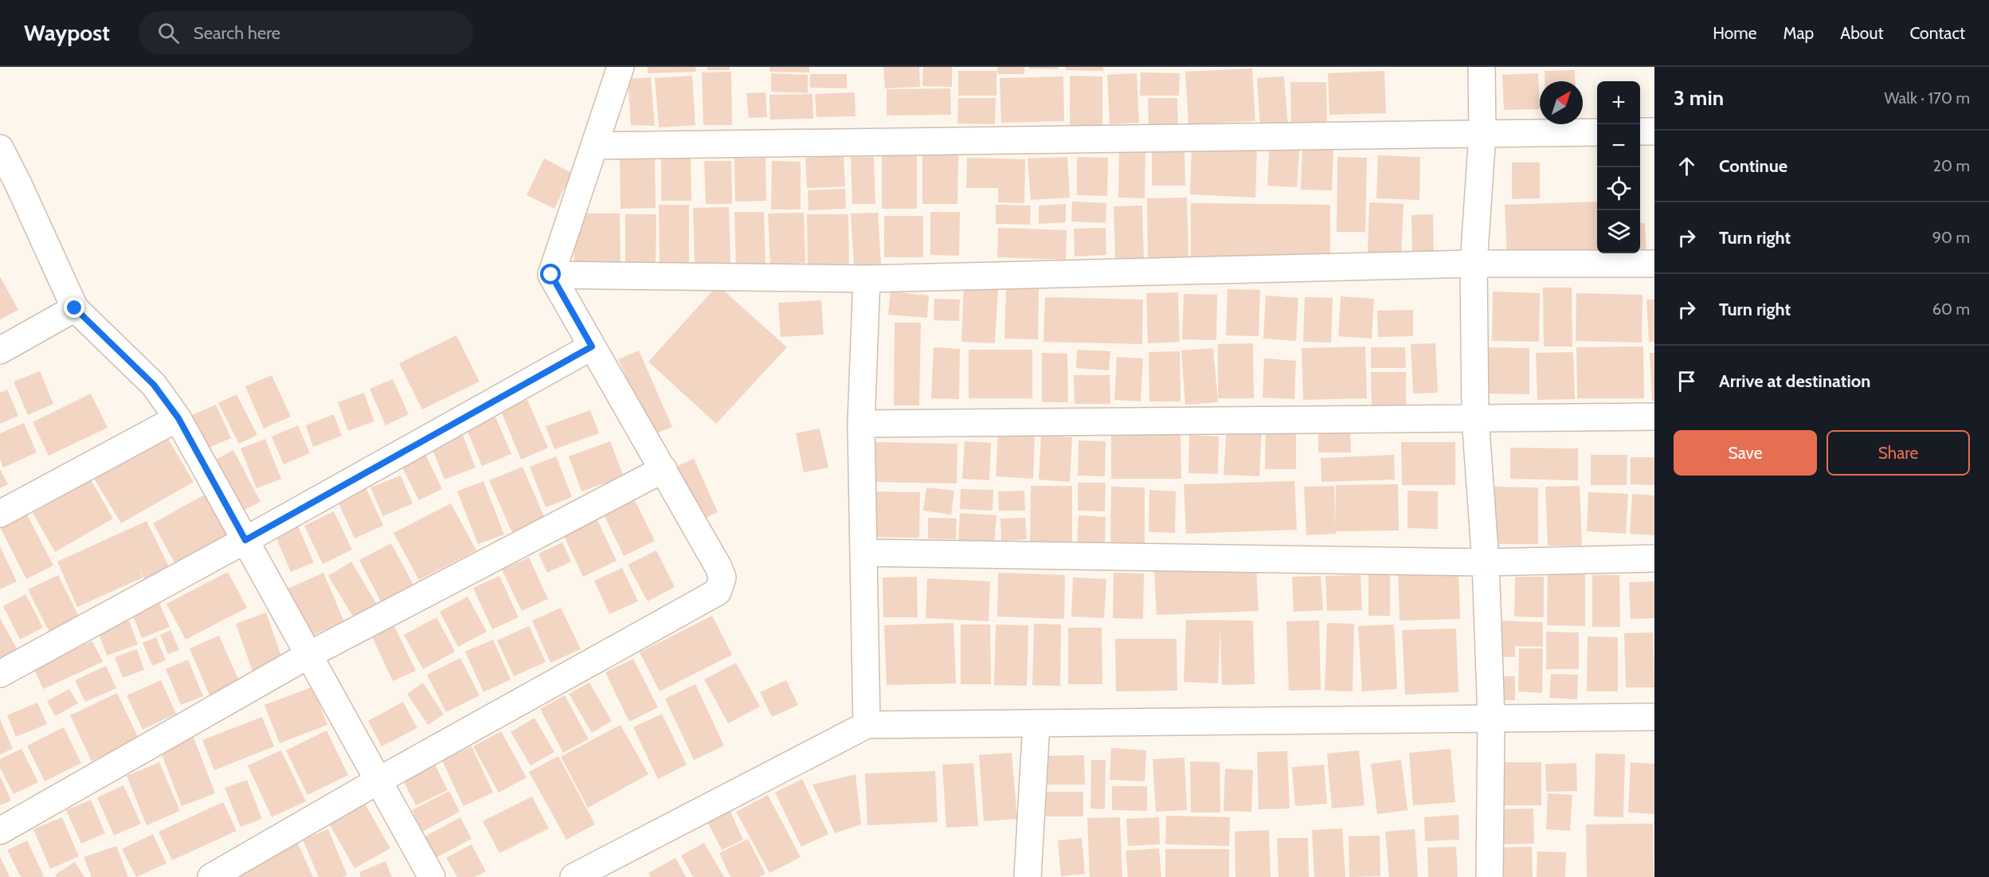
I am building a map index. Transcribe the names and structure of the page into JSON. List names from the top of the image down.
{
  "north": "top right",
  "page": {
    "header": "Waypost",
    "search": "Search here",
    "nav": [
      "Home",
      "Map",
      "About",
      "Contact"
    ],
    "heading": ["3 min", "Walk · 170 m"],
    "map_buttons": ["+", "−"],
    "list": [
      ["Continue", "20 m"],
      ["Turn right", "90 m"],
      ["Turn right", "60 m"],
      "Arrive at destination"
    ],
    "buttons": ["Save", "Share"]
  }
}
